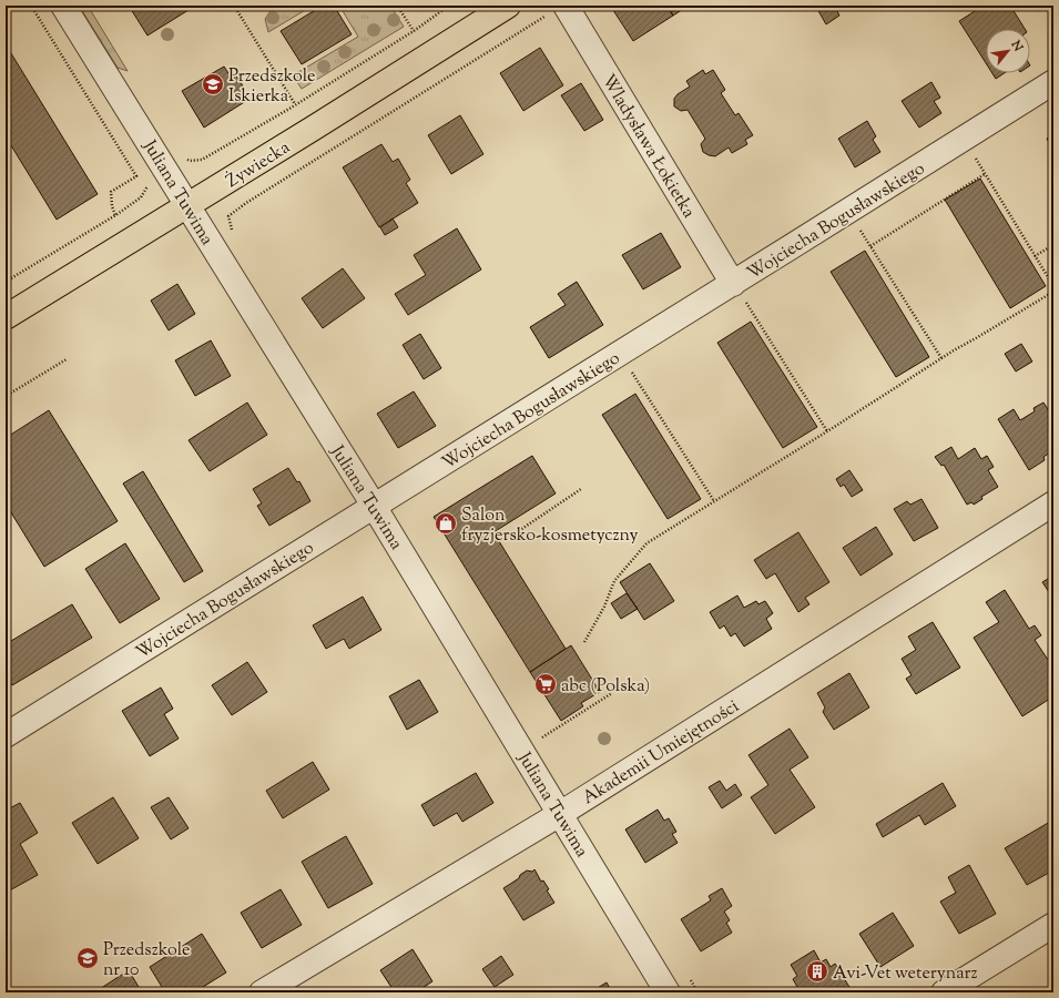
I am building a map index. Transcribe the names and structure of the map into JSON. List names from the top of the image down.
{
  "streets": {
    "main road": ["Żywiecka"],
    "street": [
      "Wladysława Łokietka",
      "Juliana Tuwima",
      "Wojciecha Bogusławskiego",
      "Akademii Umiejętności"
    ]
  },
  "crossings": [
    ["Wladysława Łokietka", "Wojciecha Bogusławskiego"],
    ["Żywiecka", "Juliana Tuwima"],
    ["Juliana Tuwima", "Wojciecha Bogusławskiego"],
    ["Juliana Tuwima", "Akademii Umiejętności"]
  ],
  "places": {
    "school or university": ["Przedszkole Iskierka", "Przedszkole nr 10"],
    "shop": ["Salon fryzjersko-kosmetyczny"],
    "supermarket": ["abc (Polska)"],
    "building": ["Avi-Vet weterynarz"]
  },
  "north": "top right"
}
